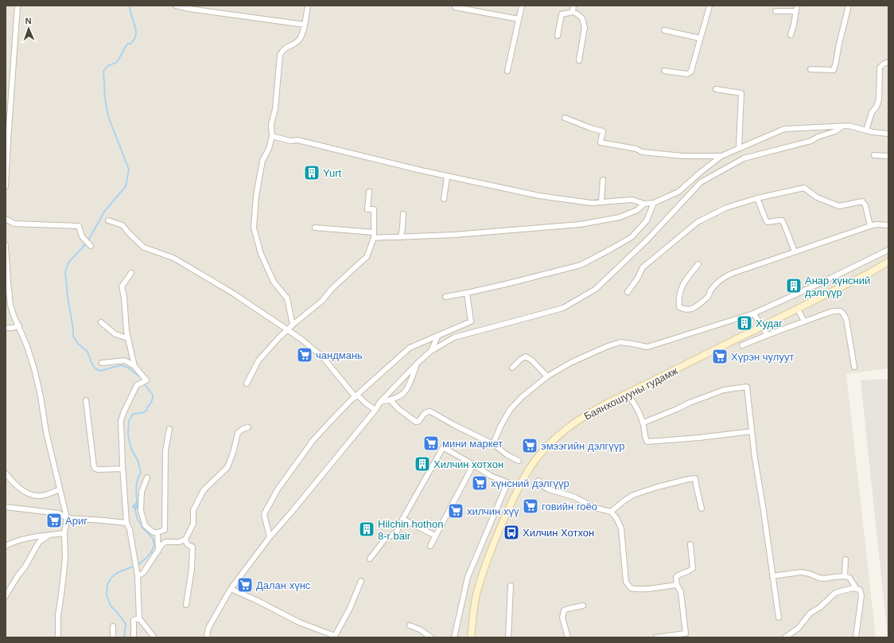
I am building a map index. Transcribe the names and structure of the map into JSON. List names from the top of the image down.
{
  "streets": {
    "main road": ["Баянхошууны гудамж"]
  },
  "places": {
    "building": [
      "Yurt",
      "Анар хүнсний дэлгүүр",
      "Худаг",
      "Хилчин хотхон",
      "Hilchin hothon 8-r bair"
    ],
    "supermarket": [
      "чандмань",
      "Хүрэн чулуут",
      "мини маркет",
      "эмээгийн дэлгүүр",
      "хүнсний дэлгүүр",
      "говийн гоёо",
      "хилчин хүү",
      "Ариг",
      "Далан хүнс"
    ],
    "bus stop": ["Хилчин Хотхон"]
  },
  "north": "top"
}
